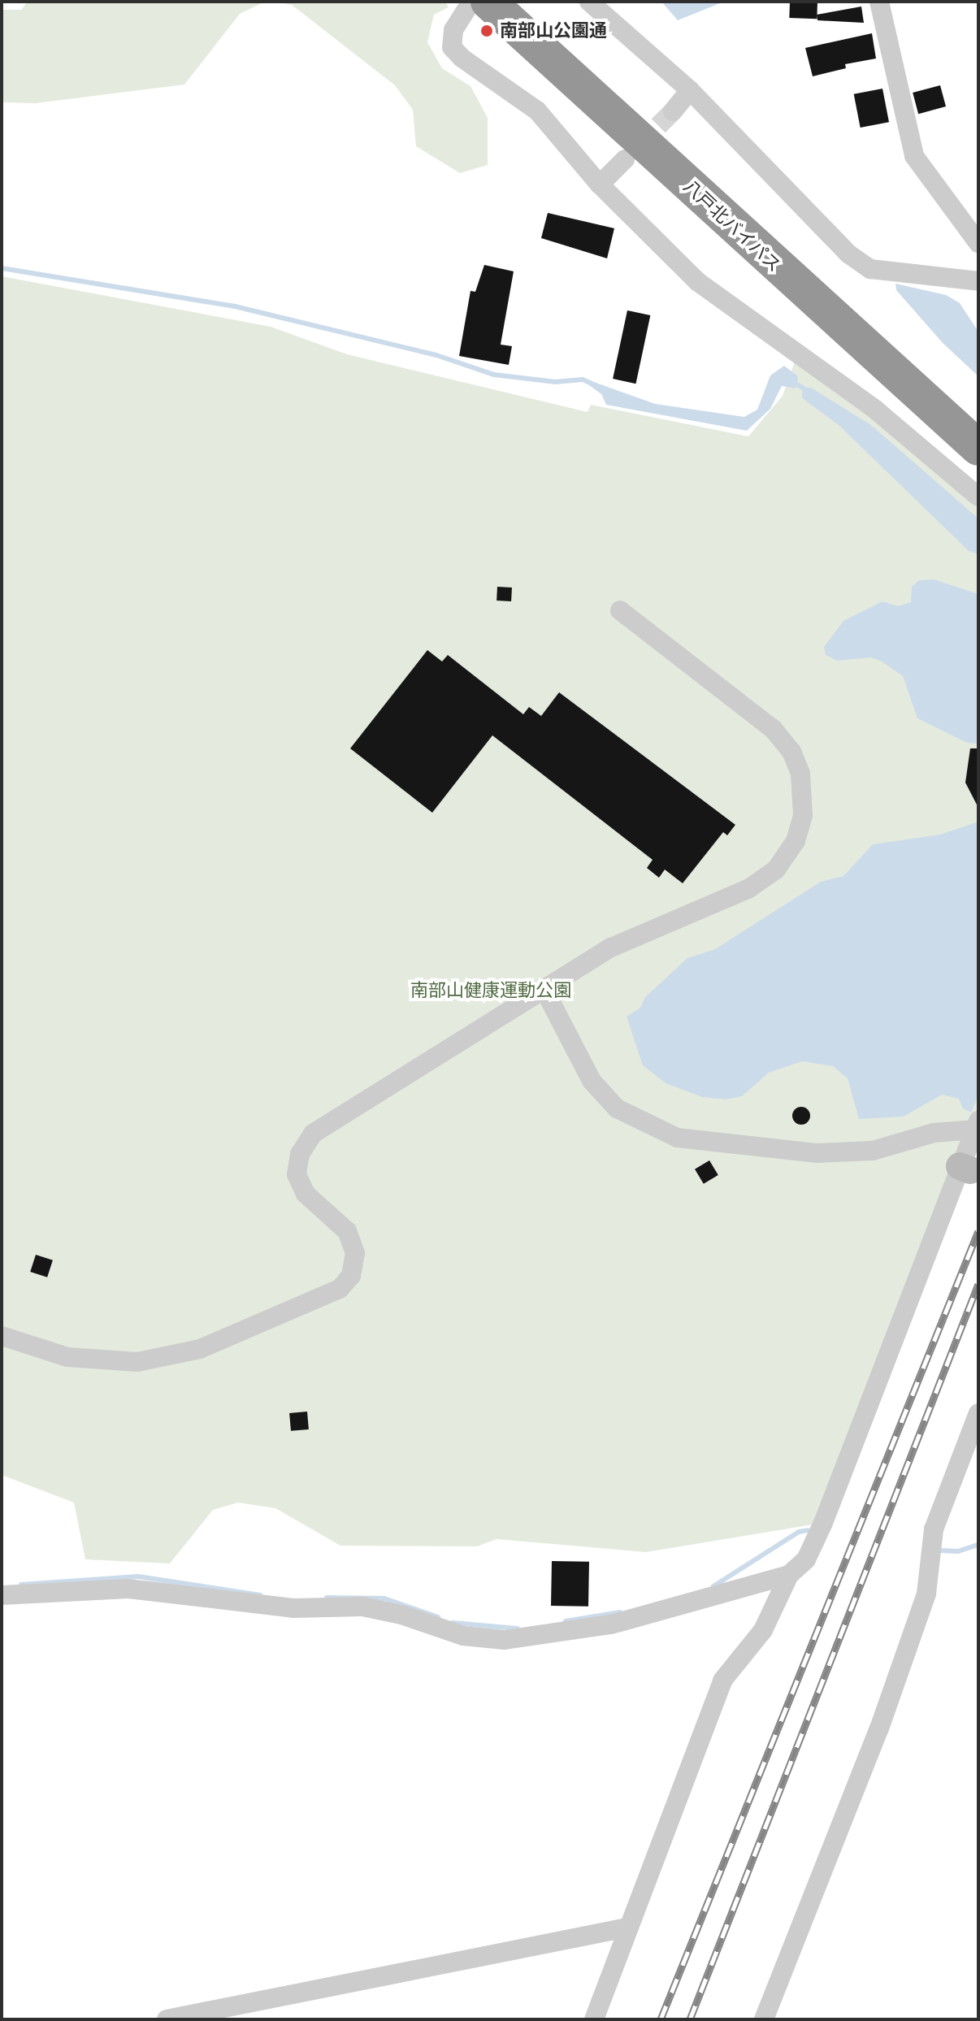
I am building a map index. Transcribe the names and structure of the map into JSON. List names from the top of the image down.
{
  "streets": {
    "highway": ["八戸北バイパス"]
  },
  "parks": ["南部山健康運動公園"],
  "places": ["南部山公園通"]
}
